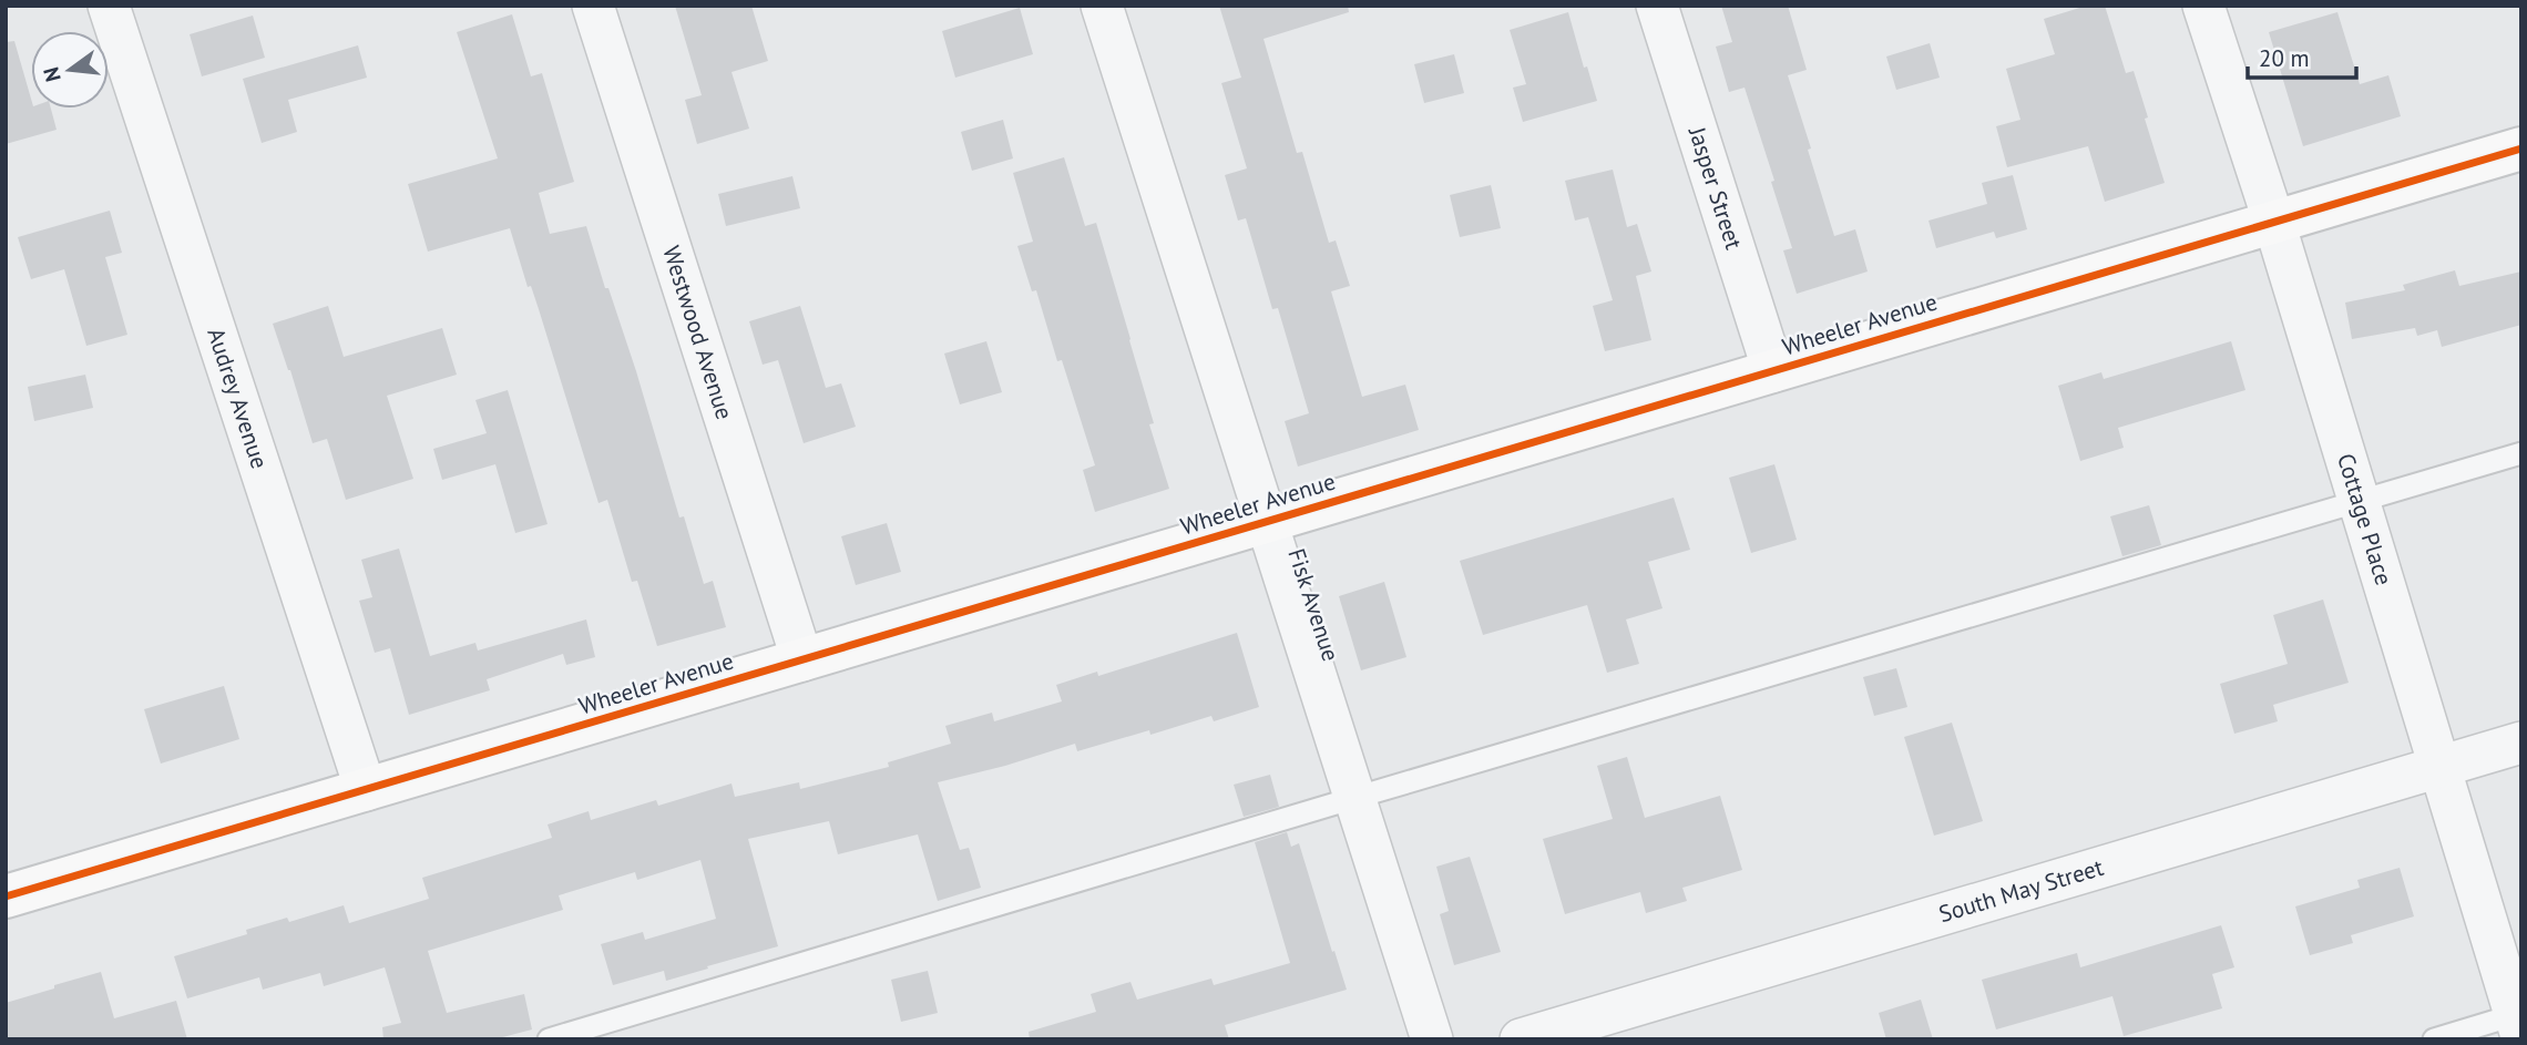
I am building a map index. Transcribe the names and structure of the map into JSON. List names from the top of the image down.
{
  "streets": {
    "street": [
      "Jasper Street",
      "Wheeler Avenue",
      "Westwood Avenue",
      "Audrey Avenue",
      "Cottage Place",
      "Fisk Avenue",
      "South May Street"
    ]
  },
  "crossings": [
    ["Jasper Street", "Wheeler Avenue"],
    ["Wheeler Avenue", "Westwood Avenue"],
    ["Wheeler Avenue", "Audrey Avenue"],
    ["Wheeler Avenue", "Cottage Place"],
    ["Wheeler Avenue", "Fisk Avenue"],
    ["Cottage Place", "South May Street"]
  ],
  "scale_bar": "20 m",
  "north": "left"
}
